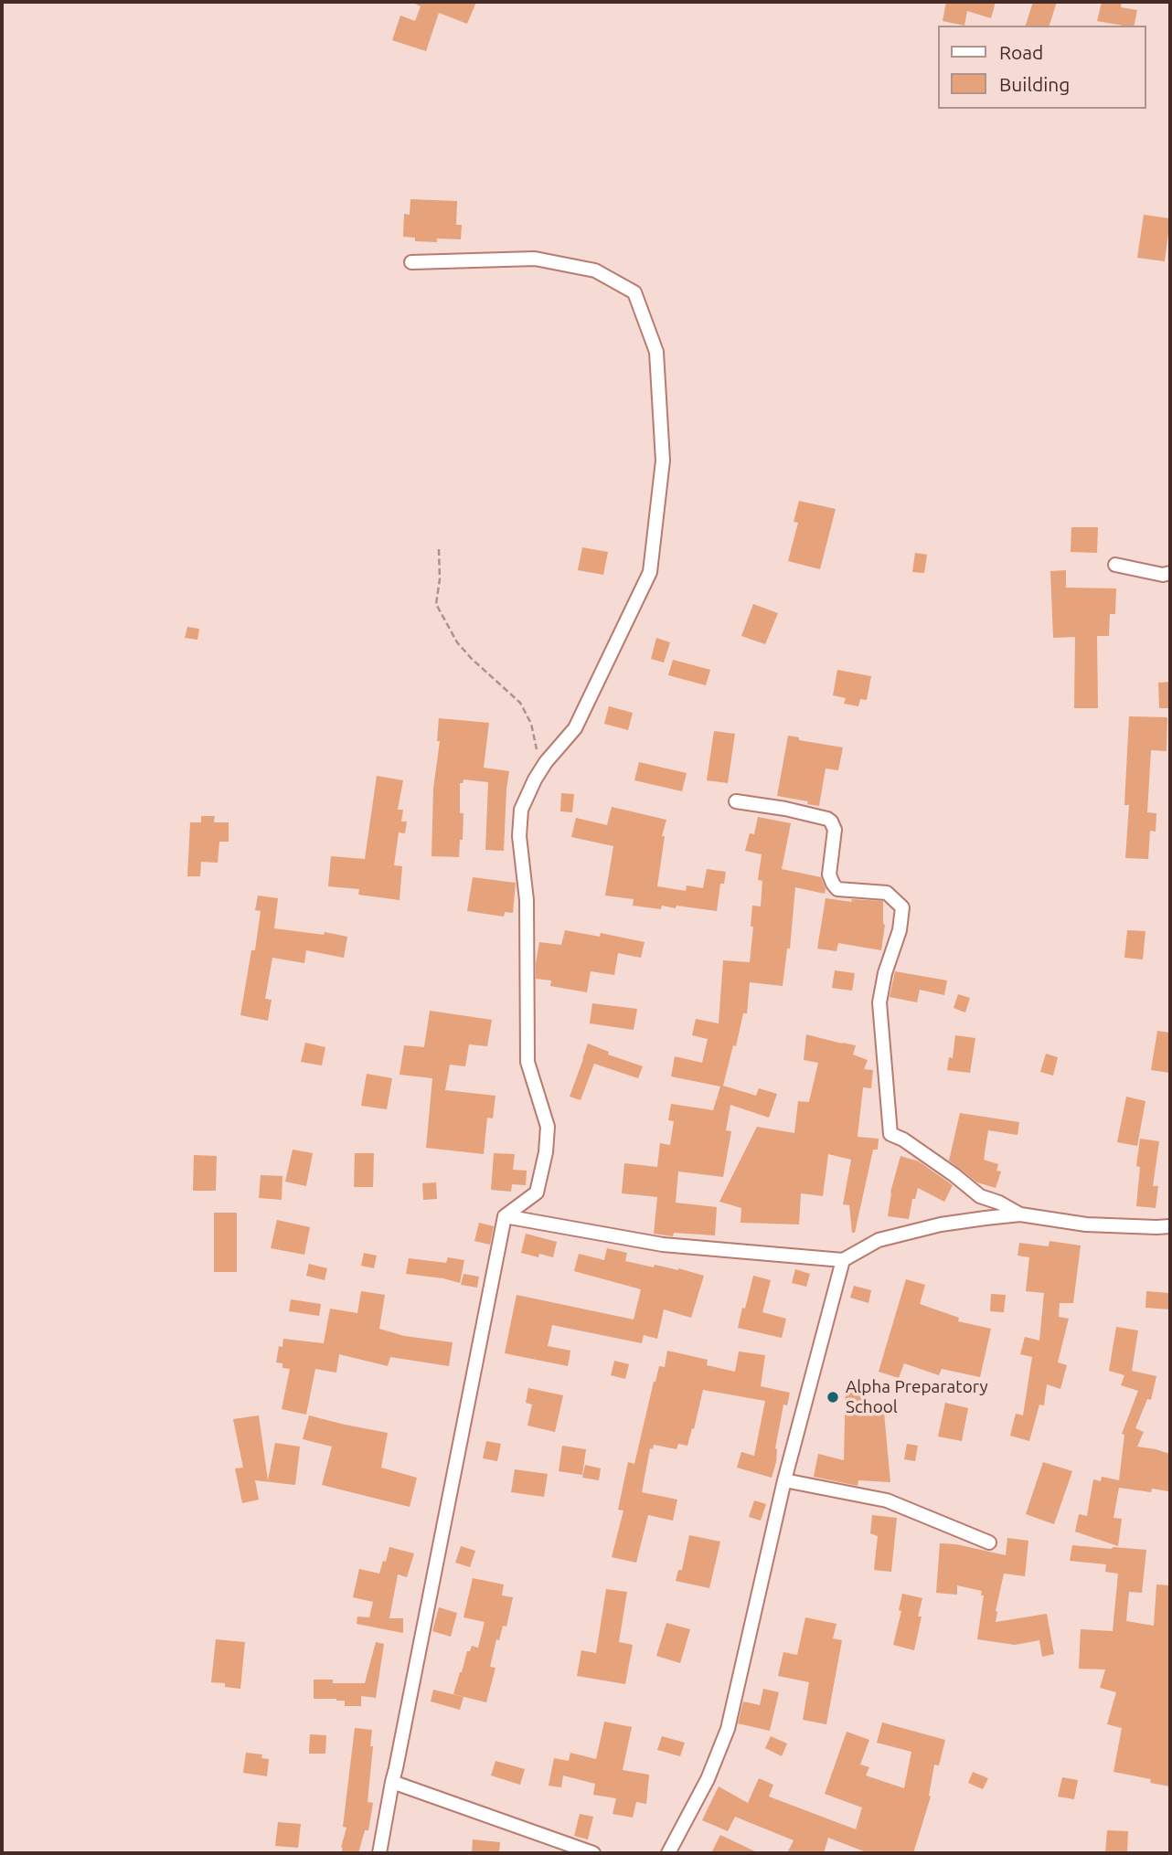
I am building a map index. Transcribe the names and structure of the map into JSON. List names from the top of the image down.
{
  "places": ["Alpha Preparatory School"],
  "legend": ["Road", "Building"]
}
